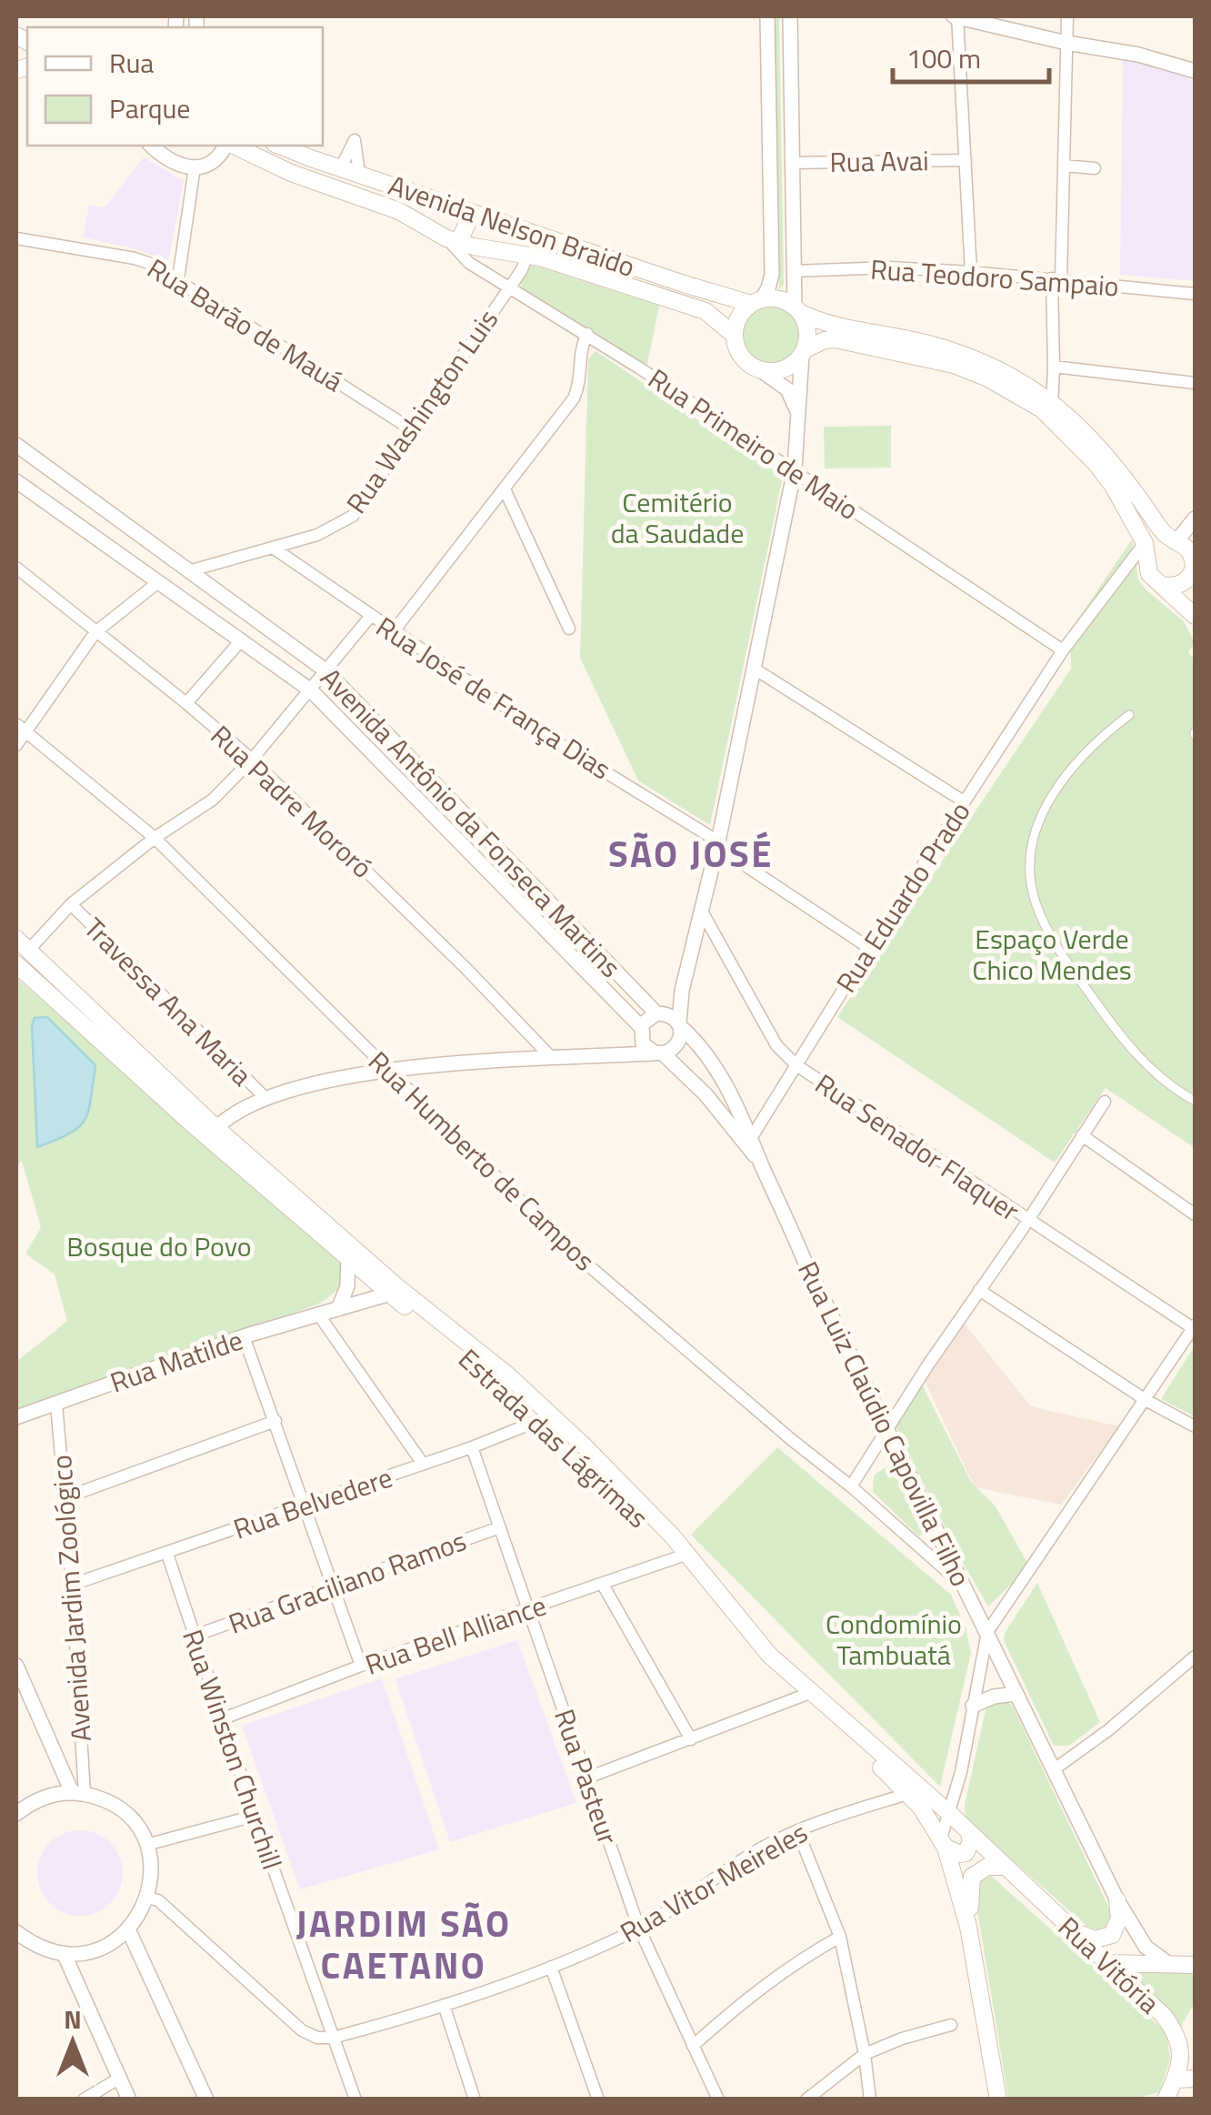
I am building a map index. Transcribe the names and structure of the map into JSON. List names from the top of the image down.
{
  "streets": {
    "main road": ["Avenida Nelson Braido", "Estrada das Lágrimas", "Rua Vitória"],
    "street": [
      "Rua Avai",
      "Rua Teodoro Sampaio",
      "Rua Barão de Mauá",
      "Rua Washington Luis",
      "Rua Primeiro de Maio",
      "Rua José de França Dias",
      "Rua Padre Mororó",
      "Avenida Antônio da Fonseca Martins",
      "Rua Eduardo Prado",
      "Travessa Ana Maria",
      "Rua Senador Flaquer",
      "Rua Humberto de Campos",
      "Rua Matilde",
      "Rua Luiz Claúdio Capovilla Filho",
      "Rua Belvedere",
      "Rua Graciliano Ramos",
      "Avenida Jardim Zoológico",
      "Rua Bell Alliance",
      "Rua Winston Churchill",
      "Rua Pasteur",
      "Rua Vitor Meireles"
    ]
  },
  "crossings": [
    ["Avenida Nelson Braido", "Rua Washington Luis"],
    ["Avenida Nelson Braido", "Rua Primeiro de Maio"],
    ["Rua Barão de Mauá", "Rua Washington Luis"],
    ["Rua Washington Luis", "Rua Primeiro de Maio"],
    ["Rua Washington Luis", "Rua José de França Dias"],
    ["Rua Washington Luis", "Avenida Antônio da Fonseca Martins"],
    ["Rua Primeiro de Maio", "Rua Eduardo Prado"],
    ["Rua José de França Dias", "Rua Eduardo Prado"],
    ["Avenida Antônio da Fonseca Martins", "Rua Luiz Claúdio Capovilla Filho"],
    ["Rua Eduardo Prado", "Rua Senador Flaquer"],
    ["Rua Eduardo Prado", "Rua Luiz Claúdio Capovilla Filho"],
    ["Rua Humberto de Campos", "Rua Luiz Claúdio Capovilla Filho"],
    ["Rua Matilde", "Estrada das Lágrimas"],
    ["Rua Matilde", "Avenida Jardim Zoológico"],
    ["Estrada das Lágrimas", "Rua Belvedere"],
    ["Estrada das Lágrimas", "Rua Bell Alliance"],
    ["Estrada das Lágrimas", "Rua Vitor Meireles"],
    ["Estrada das Lágrimas", "Rua Vitória"],
    ["Rua Belvedere", "Avenida Jardim Zoológico"],
    ["Rua Belvedere", "Rua Winston Churchill"],
    ["Rua Belvedere", "Rua Pasteur"],
    ["Rua Graciliano Ramos", "Rua Winston Churchill"],
    ["Rua Graciliano Ramos", "Rua Pasteur"],
    ["Rua Bell Alliance", "Rua Winston Churchill"],
    ["Rua Bell Alliance", "Rua Pasteur"],
    ["Rua Winston Churchill", "Rua Vitor Meireles"],
    ["Rua Pasteur", "Rua Vitor Meireles"]
  ],
  "districts": ["SÃO JOSÉ", "JARDIM SÃO CAETANO"],
  "parks": [
    "Cemitério da Saudade",
    "Espaço Verde Chico Mendes",
    "Bosque do Povo",
    "Condomínio Tambuatá"
  ],
  "legend": ["Rua", "Parque"],
  "scale_bar": "100 m",
  "north": "top"
}
